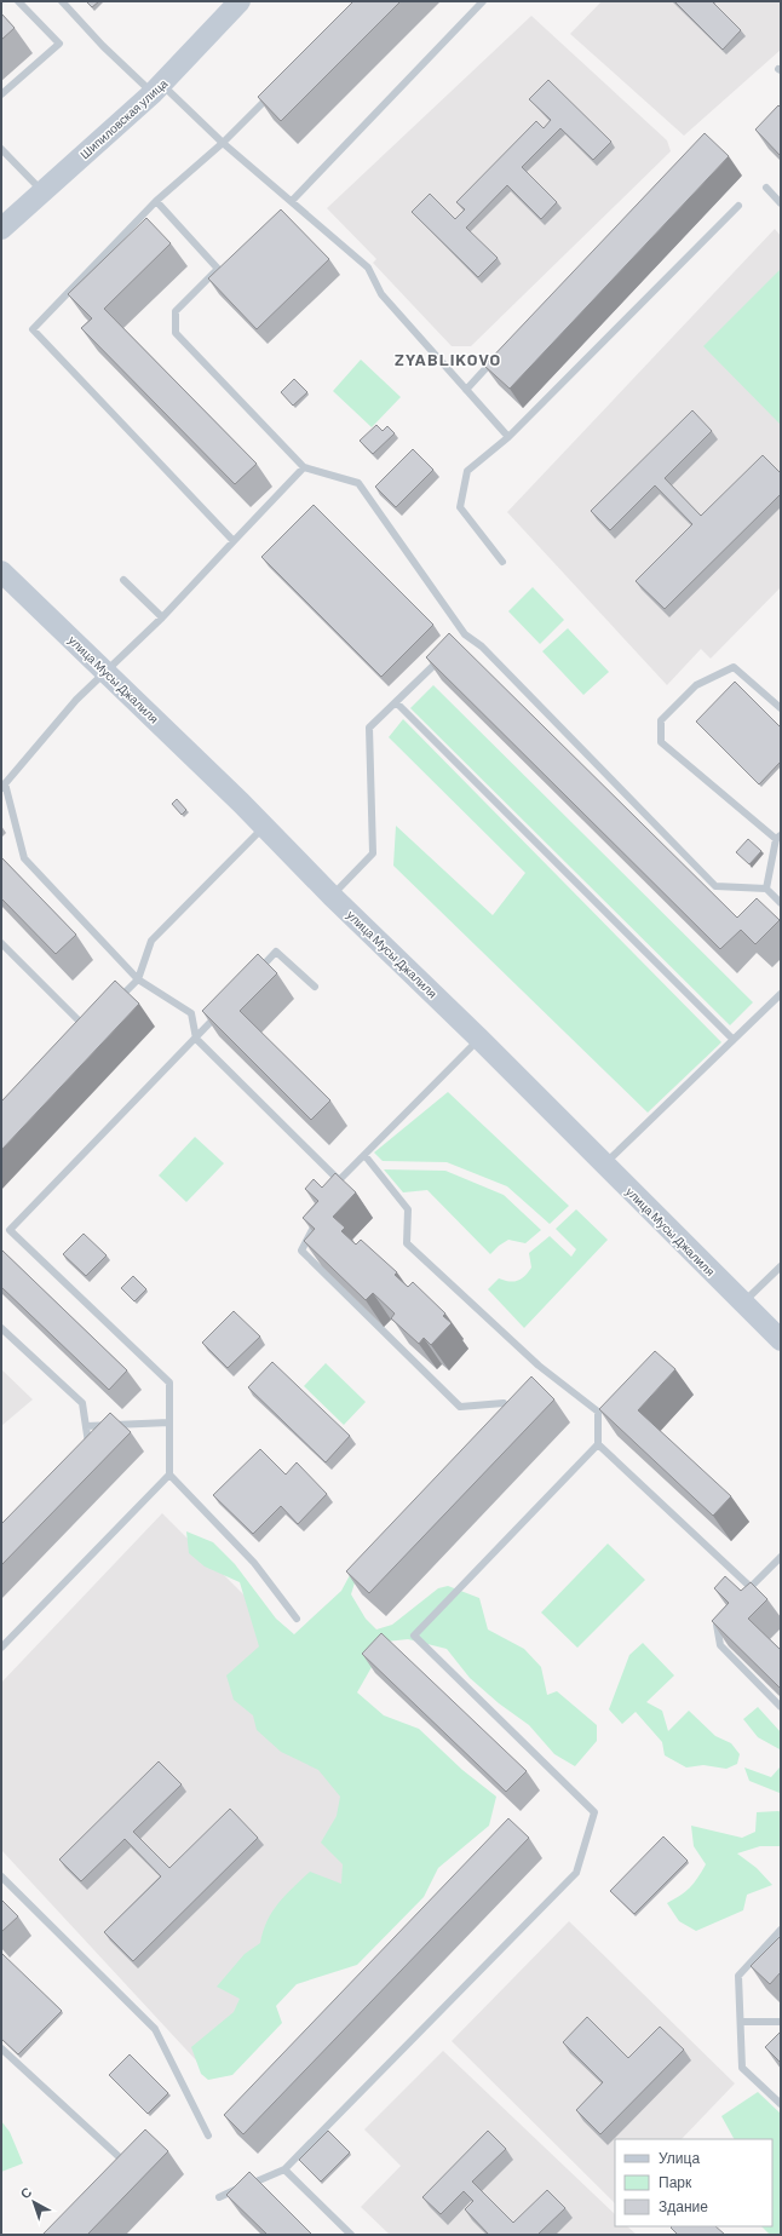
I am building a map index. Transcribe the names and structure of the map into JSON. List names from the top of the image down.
{
  "streets": {
    "main road": ["Шипиловская улица", "улица Мусы Джалиля"]
  },
  "districts": ["ZYABLIKOVO"],
  "legend": ["Улица", "Парк", "Здание"],
  "north": "top left"
}
